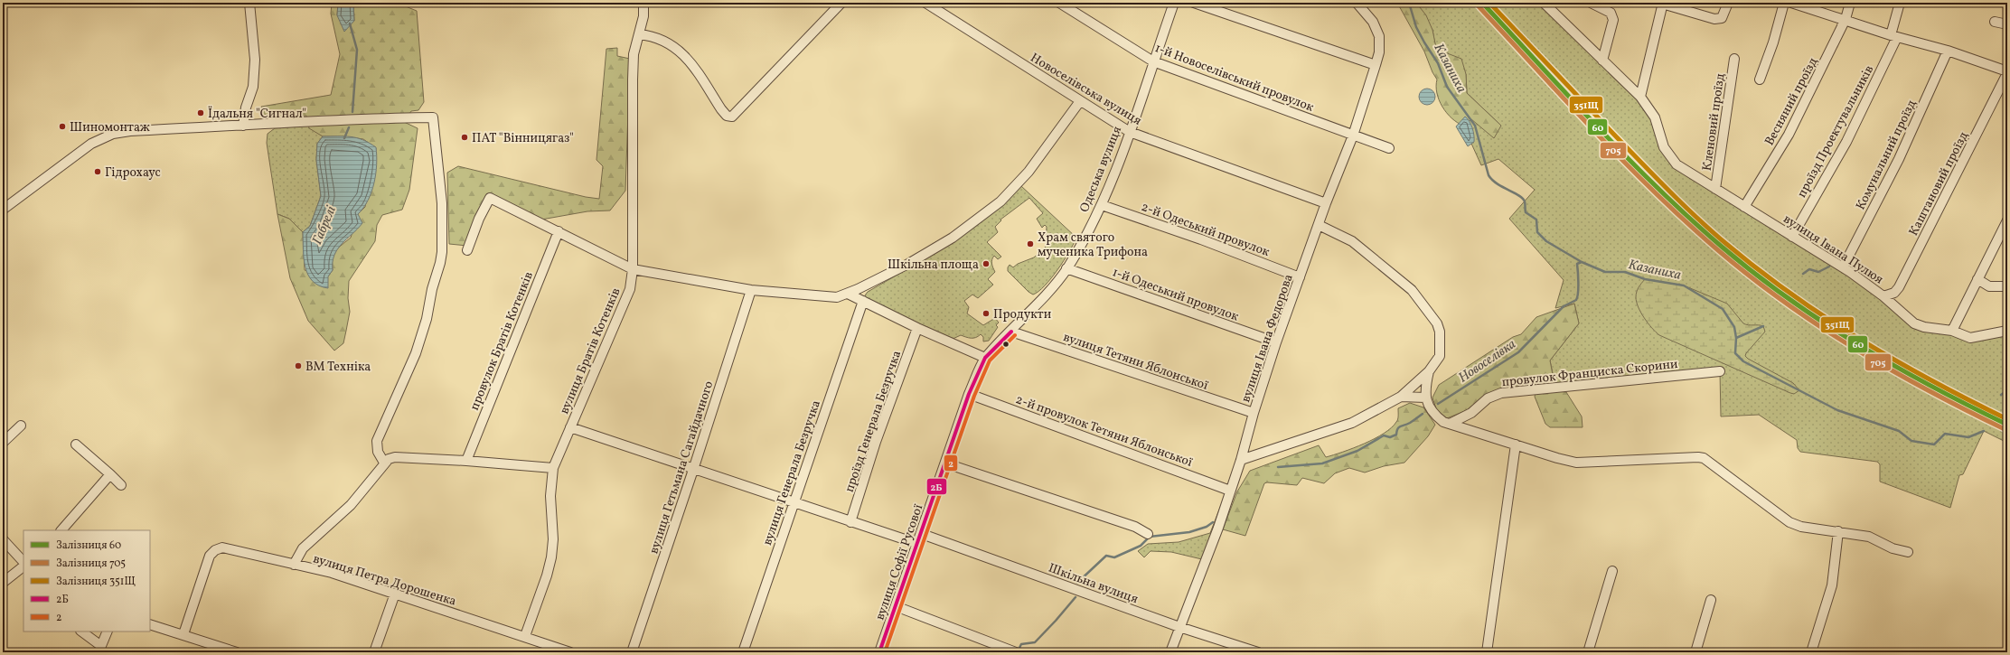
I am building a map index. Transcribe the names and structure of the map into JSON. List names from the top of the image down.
{
  "streets": {
    "street": [
      "1-й Новоселівський провулок",
      "Новоселівська вулиця",
      "Весняний проїзд",
      "Кленовий проїзд",
      "проїзд Проектувальників",
      "Комунальний проїзд",
      "Одеська вулиця",
      "Каштановий проїзд",
      "2-й Одеський провулок",
      "вулиця Івана Пулюя",
      "1-й Одеський провулок",
      "вулиця Івана Федорова",
      "провулок Братів Котенків",
      "вулиця Братів Котенків",
      "вулиця Тетяни Яблонської",
      "провулок Франциска Скорини",
      "проїзд Генерала Безручка",
      "2-й провулок Тетяни Яблонської",
      "вулиця Гетьмана Сагайдачного",
      "вулиця Генерала Безручка",
      "вулиця Софії Русової",
      "вулиця Петра Дорошенка",
      "Шкільна вулиця"
    ]
  },
  "crossings": [
    ["1-й Новоселівський провулок", "Одеська вулиця"],
    ["1-й Новоселівський провулок", "вулиця Івана Федорова"],
    ["Новоселівська вулиця", "Одеська вулиця"],
    ["Новоселівська вулиця", "вулиця Івана Федорова"],
    ["Весняний проїзд", "вулиця Івана Пулюя"],
    ["Кленовий проїзд", "вулиця Івана Пулюя"],
    ["проїзд Проектувальників", "вулиця Івана Пулюя"],
    ["Комунальний проїзд", "вулиця Івана Пулюя"],
    ["Одеська вулиця", "2-й Одеський провулок"],
    ["Одеська вулиця", "1-й Одеський провулок"],
    ["Одеська вулиця", "вулиця Тетяни Яблонської"],
    ["Одеська вулиця", "вулиця Софії Русової"],
    ["Каштановий проїзд", "вулиця Івана Пулюя"],
    ["2-й Одеський провулок", "вулиця Івана Федорова"],
    ["1-й Одеський провулок", "вулиця Івана Федорова"],
    ["вулиця Івана Федорова", "вулиця Тетяни Яблонської"],
    ["вулиця Івана Федорова", "2-й провулок Тетяни Яблонської"],
    ["вулиця Івана Федорова", "Шкільна вулиця"],
    ["вулиця Братів Котенків", "вулиця Петра Дорошенка"],
    ["2-й провулок Тетяни Яблонської", "вулиця Софії Русової"],
    ["вулиця Софії Русової", "Шкільна вулиця"]
  ],
  "water": ["Казаниха", "Габрелі", "Новоселівка"],
  "places": [
    "Їдальня \"Сигнал\"",
    "Шиномонтаж",
    "ПАТ \"Вінницягаз\"",
    "Гідрохаус",
    "Храм святого мученика Трифона",
    "Шкільна площа",
    "Продукти",
    "ВМ Техніка"
  ],
  "lines": [
    "rail line 60",
    "rail line 351Щ",
    "rail line 705",
    "transit line 2Б",
    "transit line 2"
  ],
  "legend": [
    "Залізниця 60",
    "Залізниця 705",
    "Залізниця 351Щ",
    "2Б",
    "2"
  ]
}
